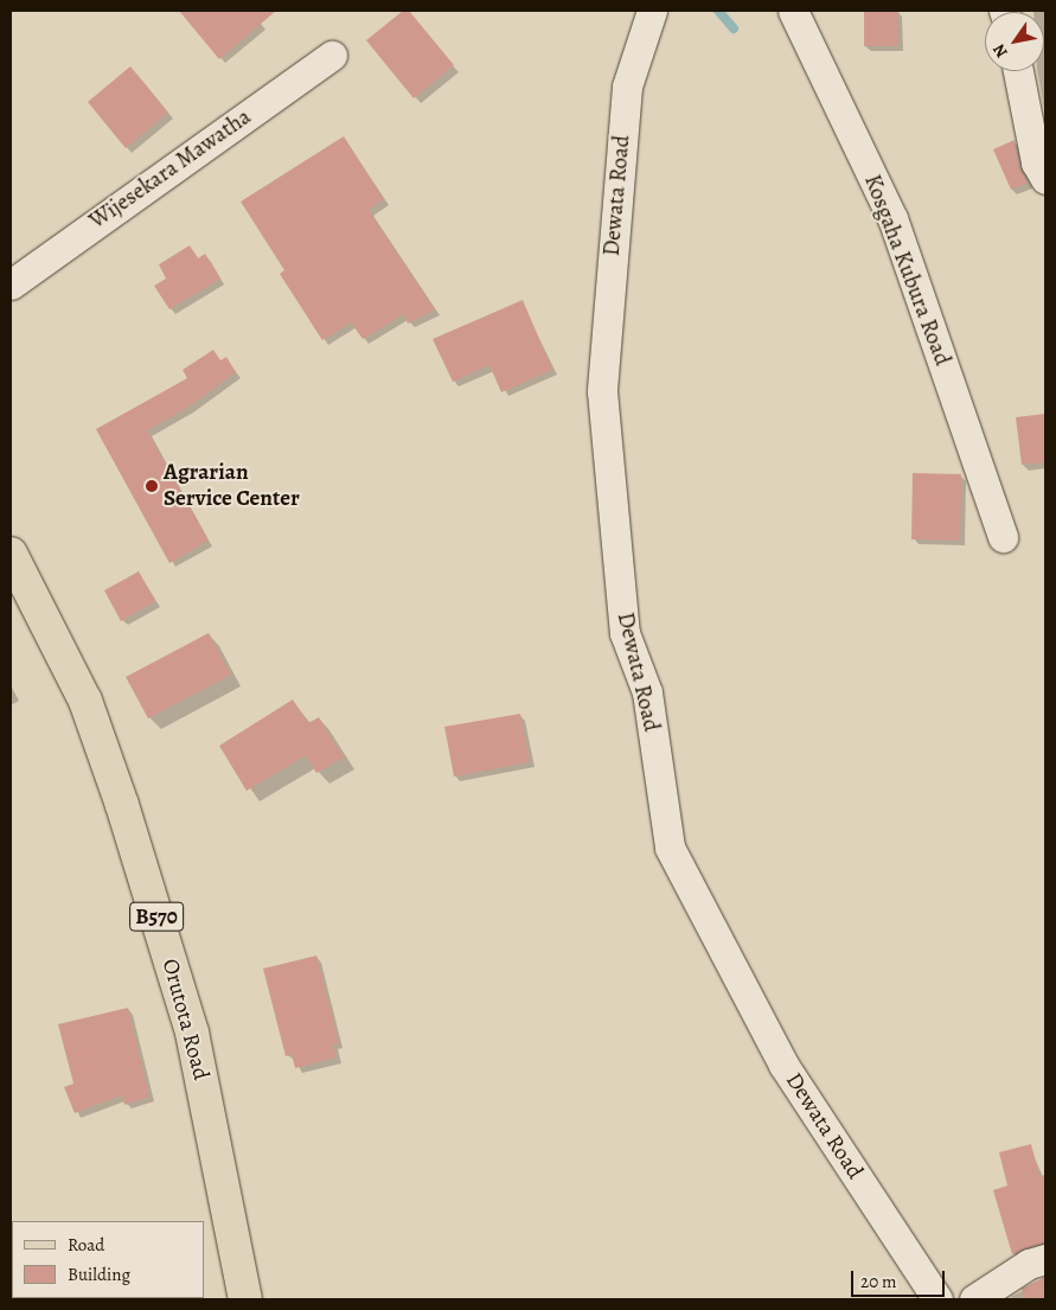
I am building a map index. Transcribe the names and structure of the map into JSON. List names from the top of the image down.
{
  "streets": {
    "main road": ["B570", "Orutota Road"],
    "street": ["Wijesekara Mawatha", "Dewata Road", "Kosgaha Kubura Road"]
  },
  "places": ["Agrarian Service Center"],
  "legend": ["Road", "Building"],
  "scale_bar": "20 m",
  "north": "bottom left"
}
